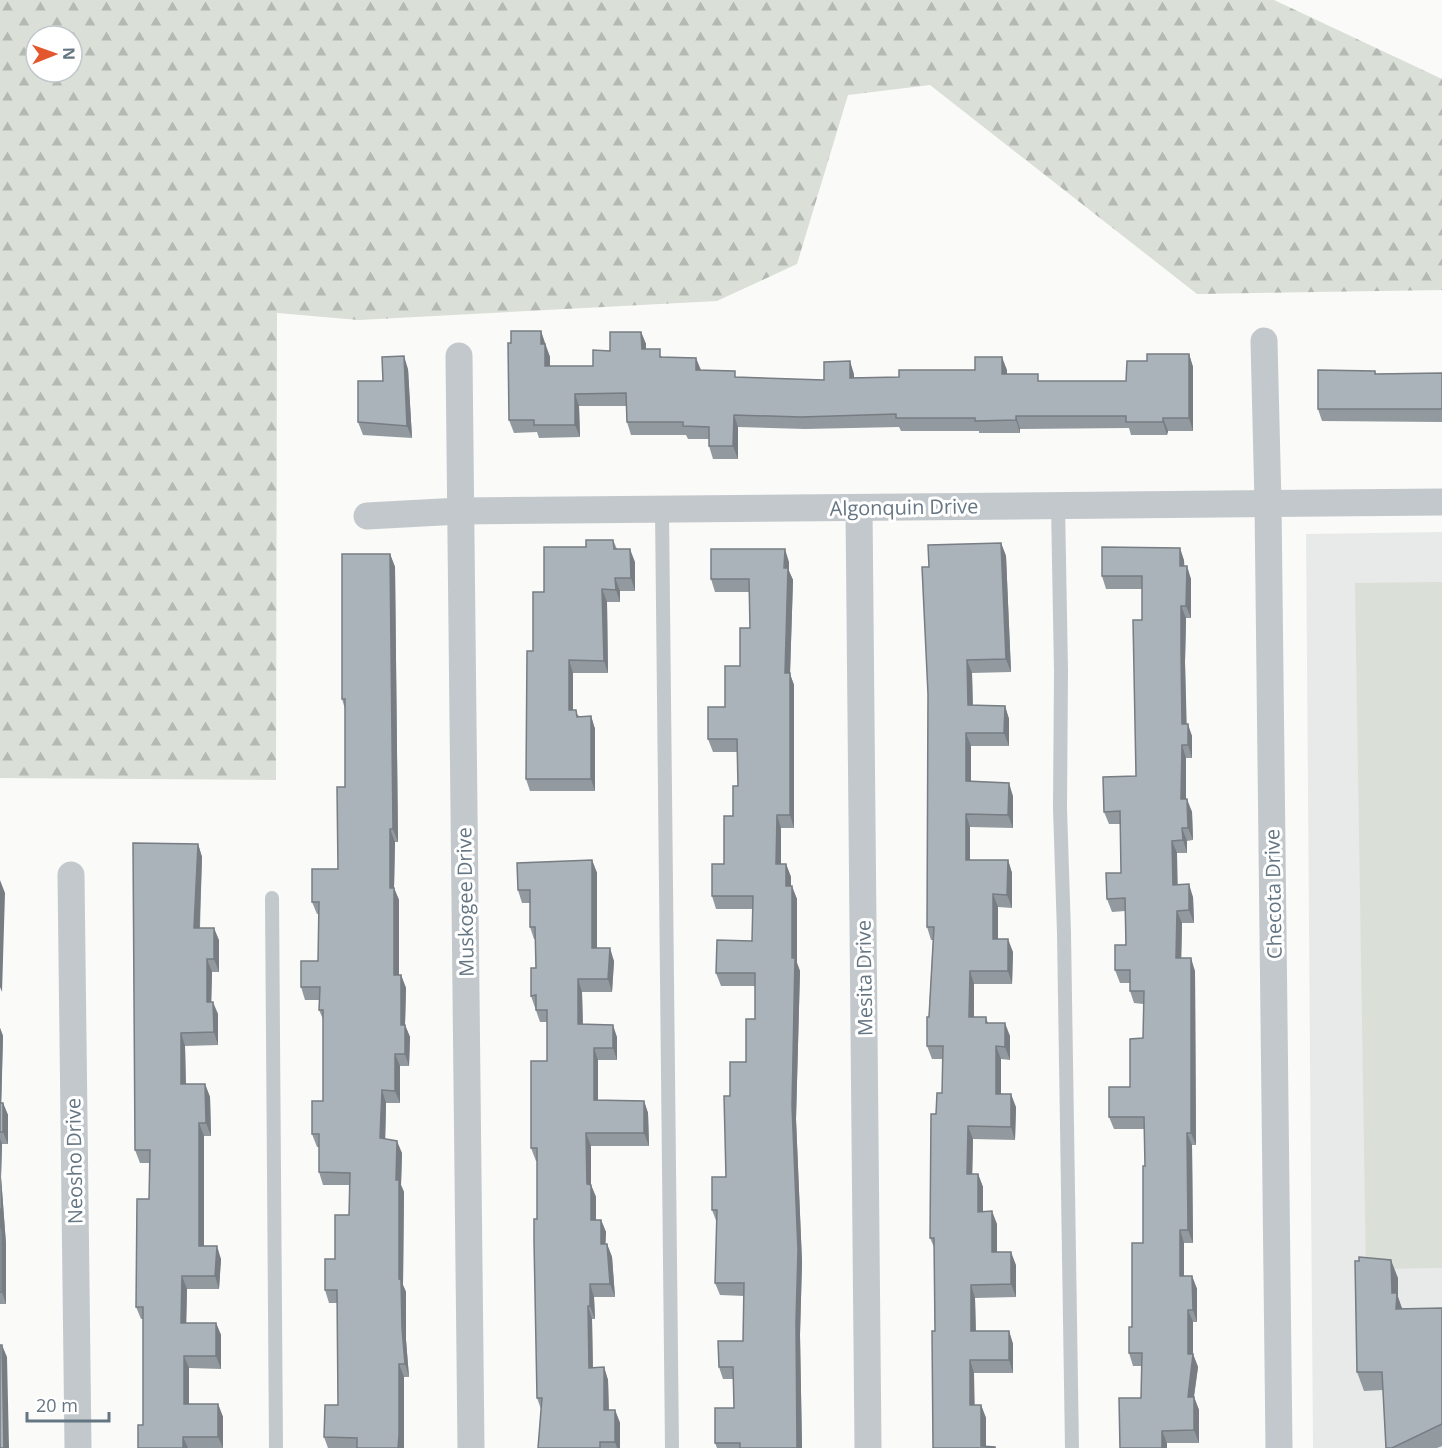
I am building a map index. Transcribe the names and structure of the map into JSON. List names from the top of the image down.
{
  "streets": {
    "street": [
      "Algonquin Drive",
      "Checota Drive",
      "Muskogee Drive",
      "Mesita Drive",
      "Neosho Drive"
    ]
  },
  "crossings": [
    ["Algonquin Drive", "Checota Drive"],
    ["Algonquin Drive", "Muskogee Drive"],
    ["Algonquin Drive", "Mesita Drive"]
  ],
  "scale_bar": "20 m",
  "north": "right"
}
